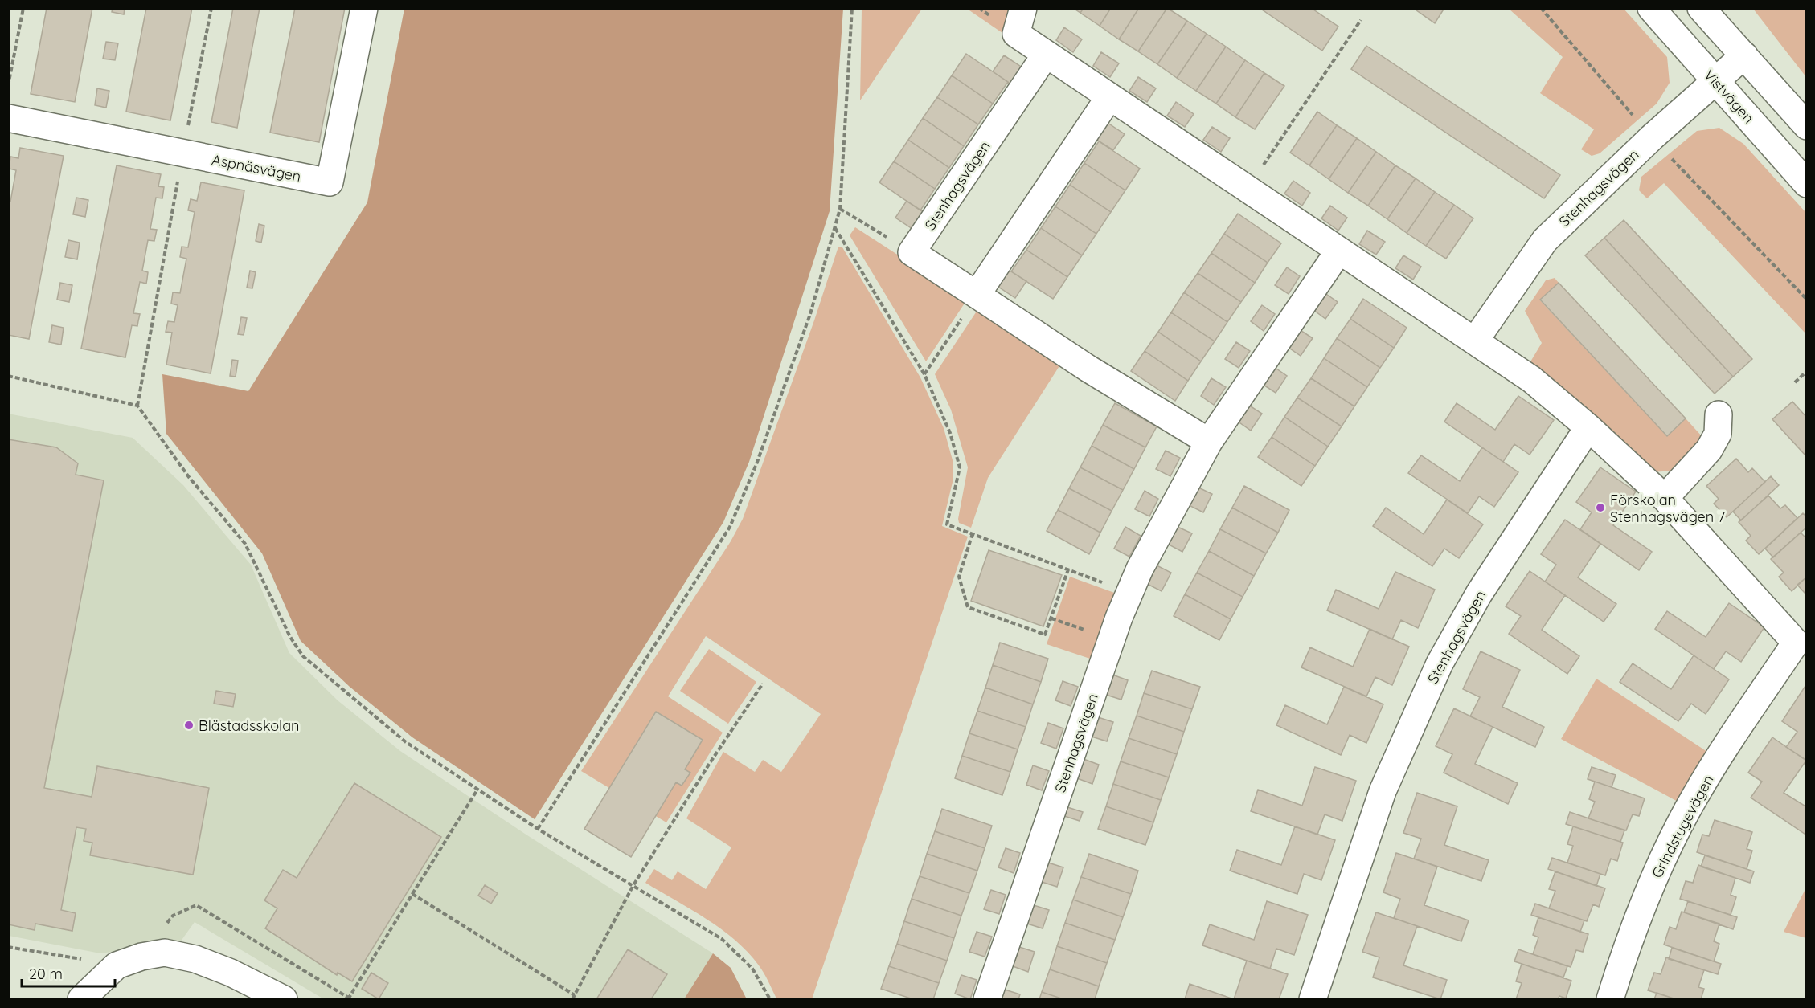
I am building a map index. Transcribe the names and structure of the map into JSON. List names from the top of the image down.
{
  "streets": {
    "street": [
      "Vistvägen",
      "Aspnäsvägen",
      "Stenhagsvägen",
      "Grindstugevägen"
    ]
  },
  "crossings": [
    ["Vistvägen", "Stenhagsvägen"],
    ["Stenhagsvägen", "Grindstugevägen"]
  ],
  "places": ["Förskolan Stenhagsvägen 7", "Blästadsskolan"],
  "scale_bar": "20 m"
}
